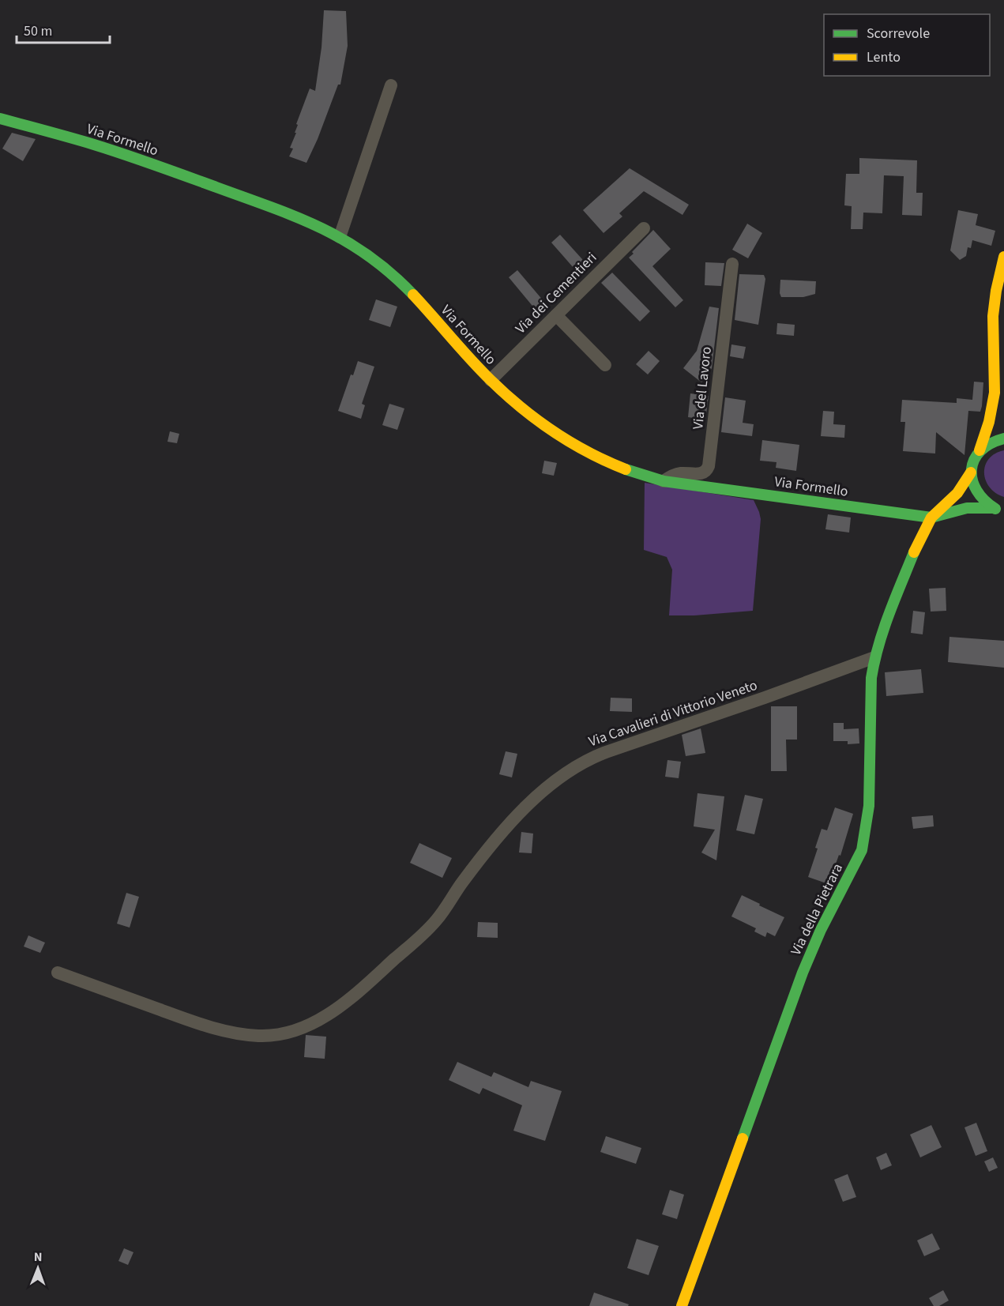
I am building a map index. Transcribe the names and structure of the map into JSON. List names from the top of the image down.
{
  "streets": {
    "main road": ["Via Formello", "Via della Pietrara"],
    "street": ["Via dei Cementieri", "Via del Lavoro", "Via Cavalieri di Vittorio Veneto"]
  },
  "crossings": [
    ["Via Formello", "Via dei Cementieri"],
    ["Via Formello", "Via del Lavoro"],
    ["Via Formello", "Via della Pietrara"],
    ["Via Cavalieri di Vittorio Veneto", "Via della Pietrara"]
  ],
  "legend": ["Scorrevole", "Lento"],
  "scale_bar": "50 m",
  "north": "top"
}
